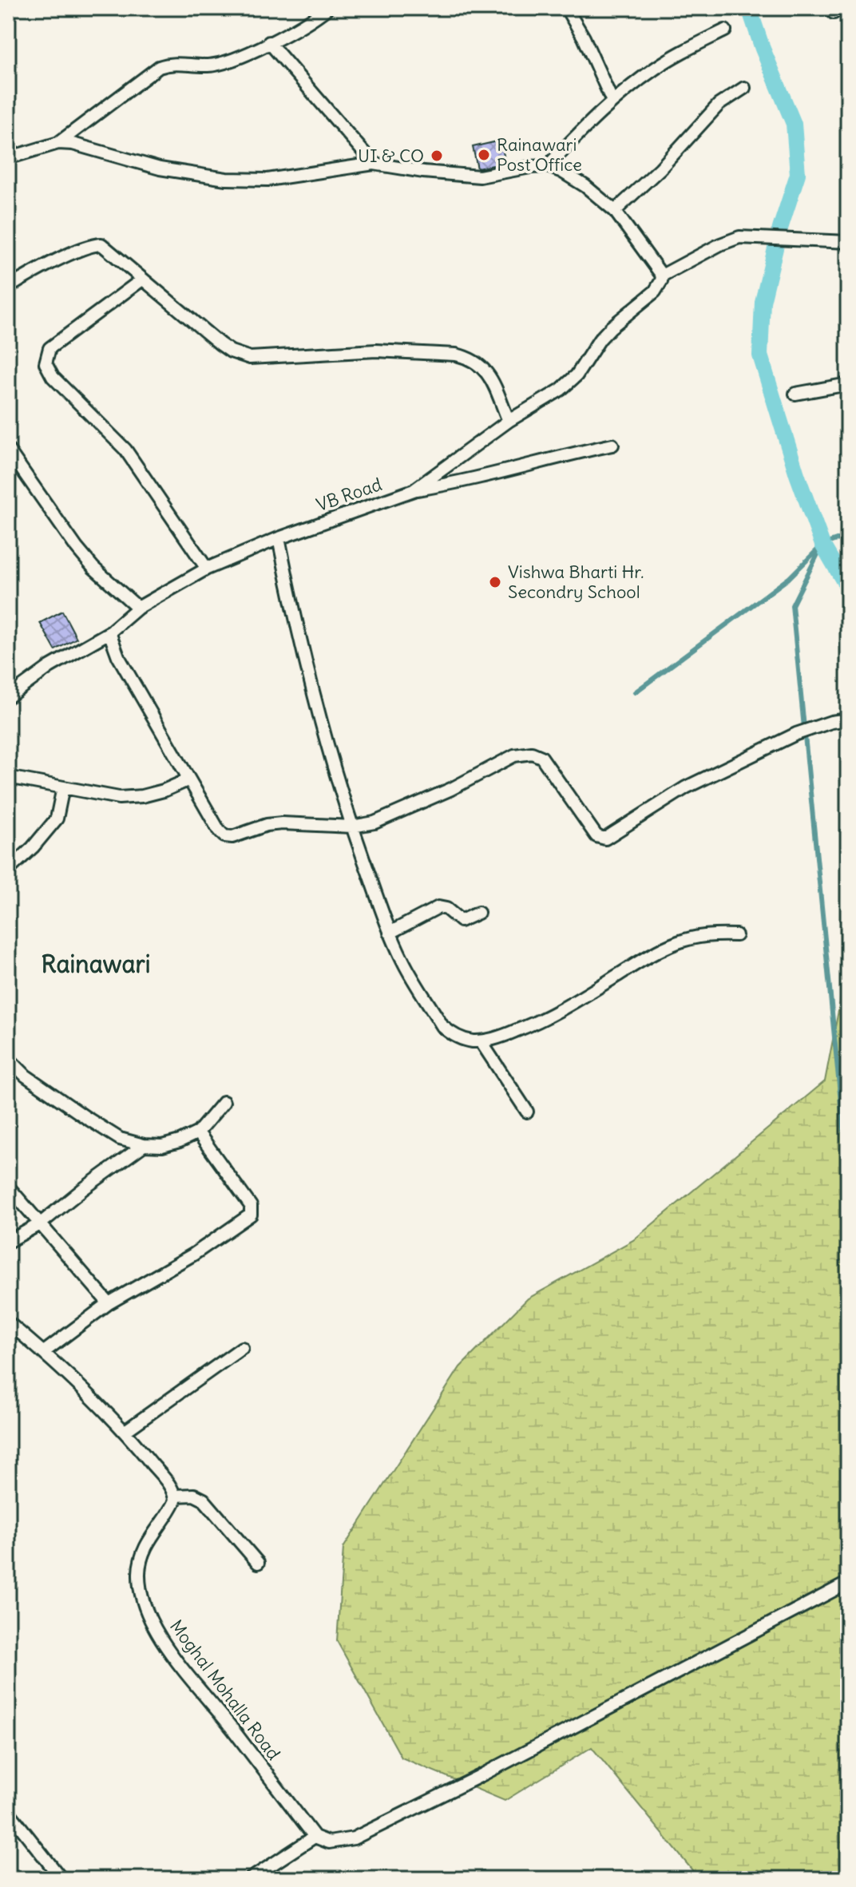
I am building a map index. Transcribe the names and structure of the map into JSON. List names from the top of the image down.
{
  "streets": {
    "street": ["VB Road", "Moghal Mohalla Road"]
  },
  "districts": ["Rainawari"],
  "places": ["Rainawari Post Office", "UI & CO", "Vishwa Bharti Hr. Secondry School"]
}
